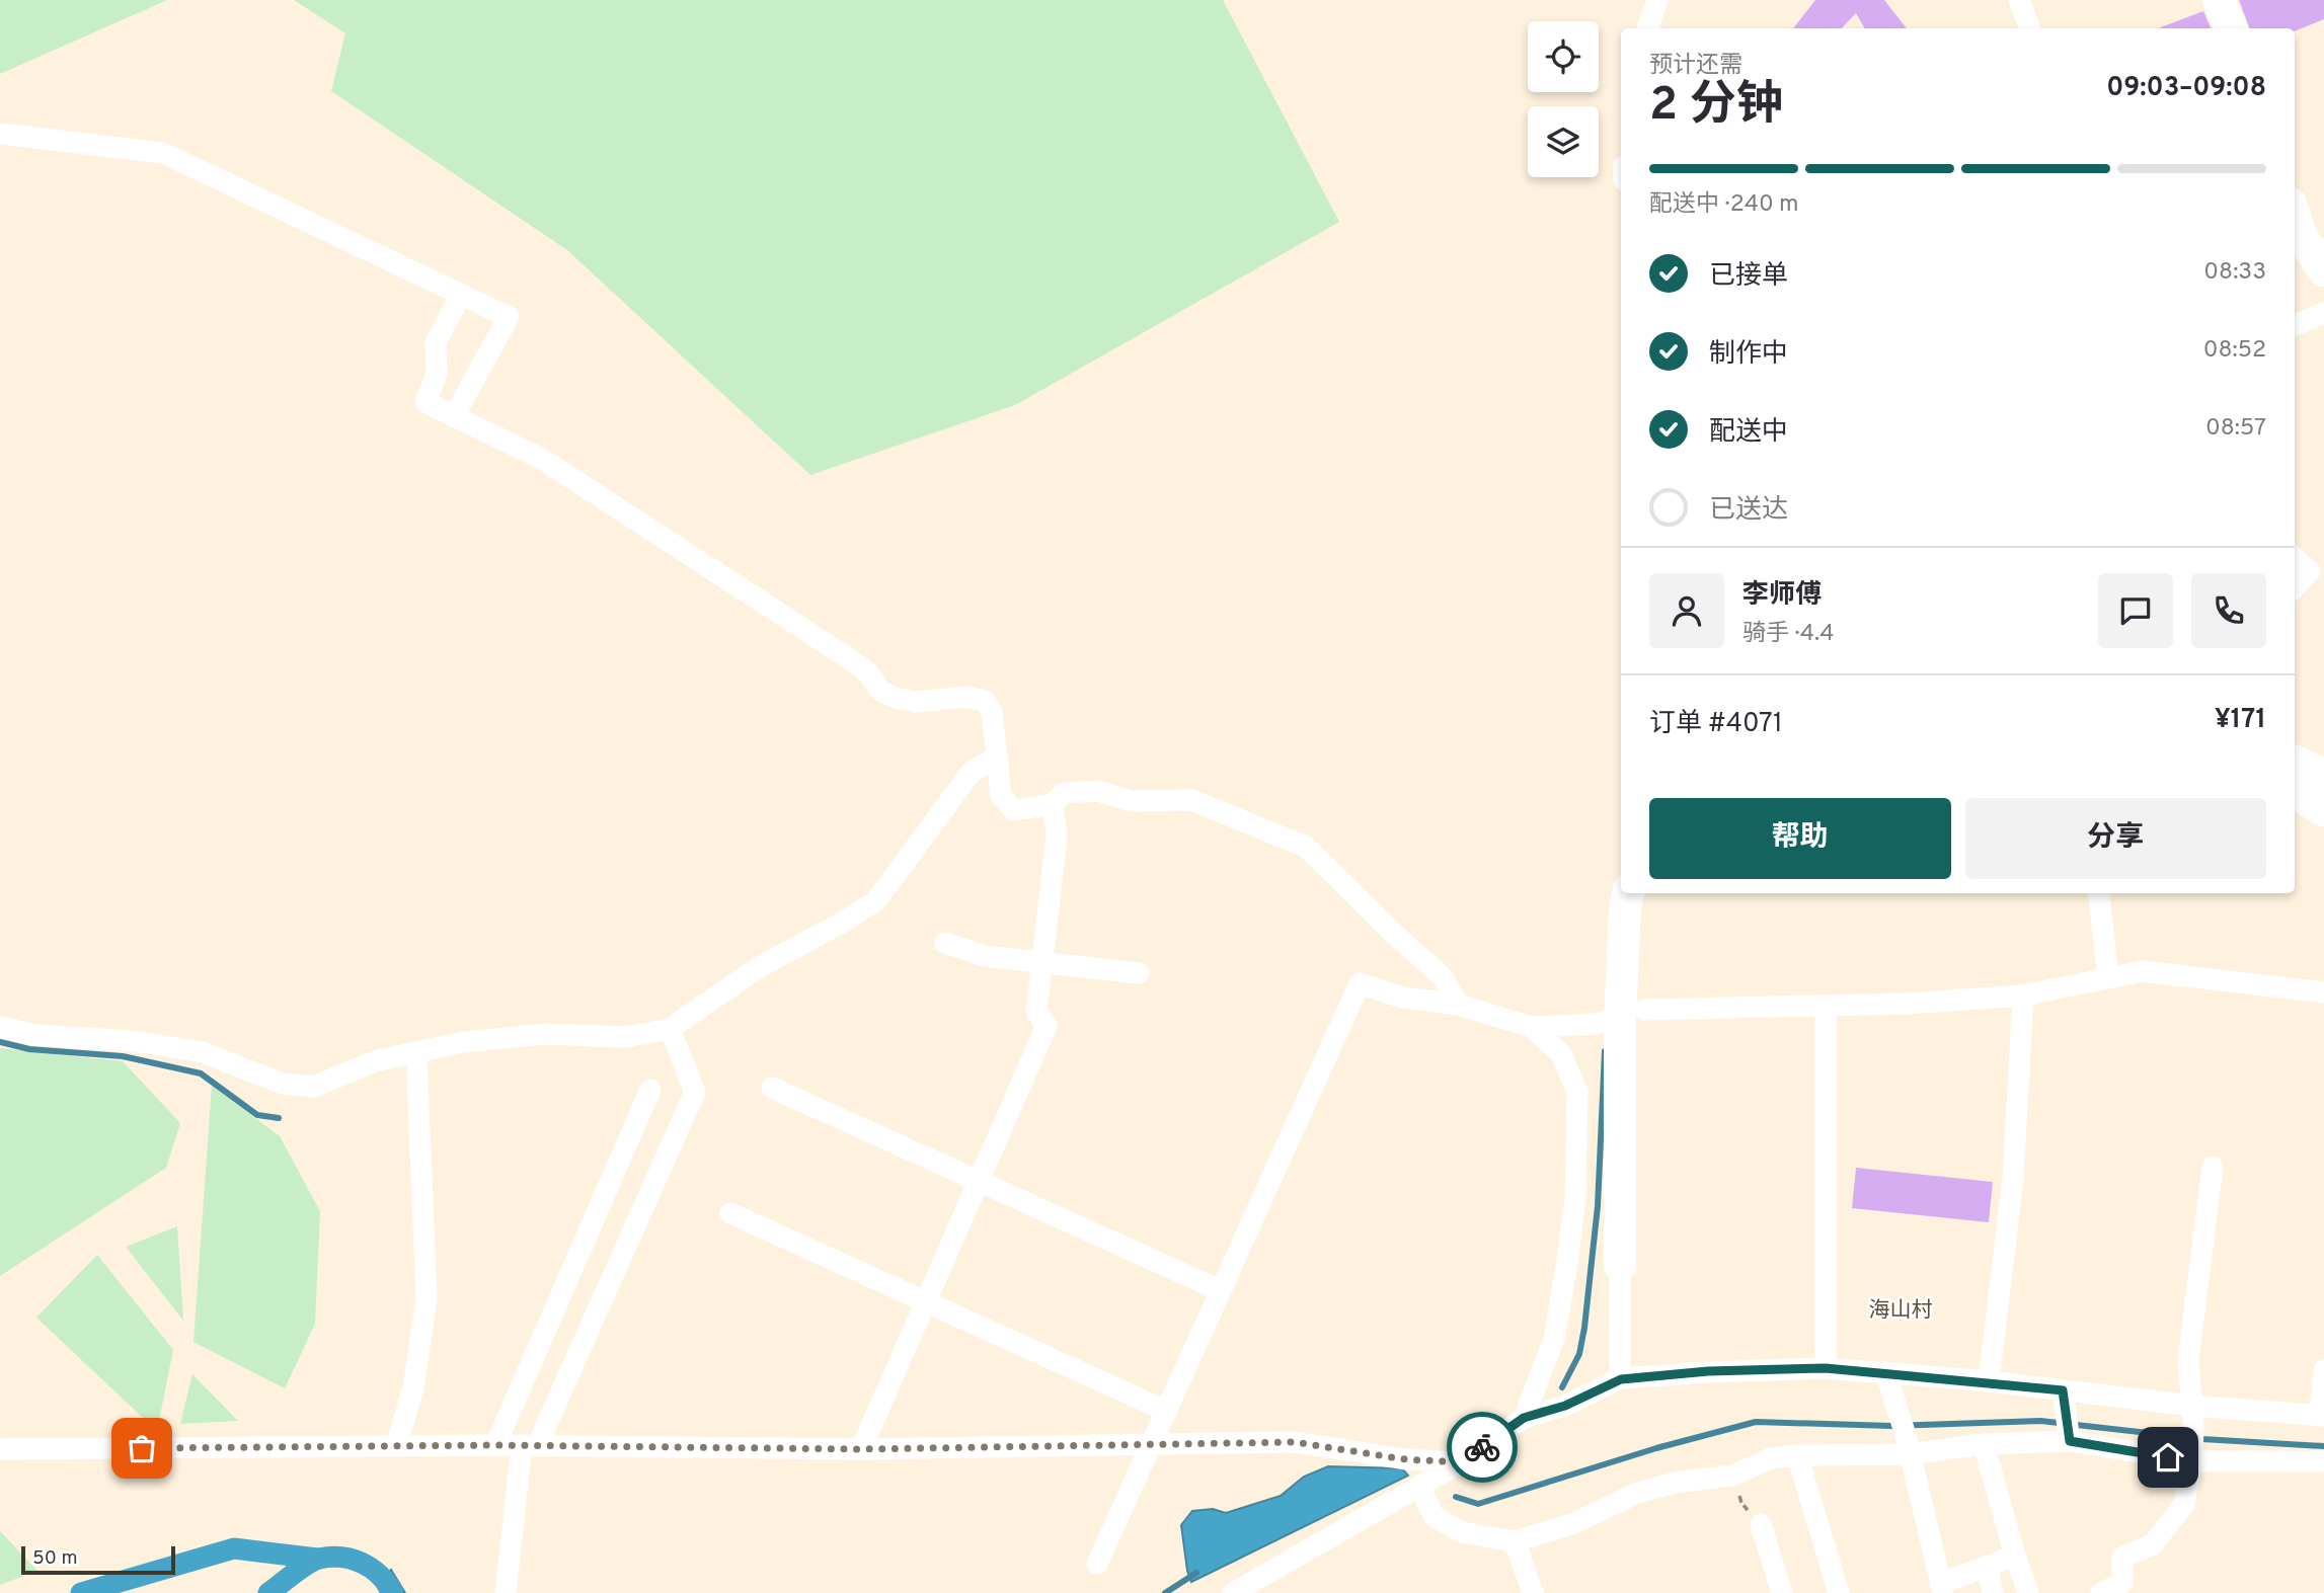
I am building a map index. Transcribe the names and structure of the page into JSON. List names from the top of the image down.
{
  "districts": ["海山村"],
  "scale_bar": "50 m",
  "page": {
    "heading": ["2 分钟", "预计还需", "09:03–09:08"],
    "panel": [
      "李师傅",
      "骑手 · 4.4",
      "订单 #4071",
      "¥171"
    ],
    "bar": "配送中 · 240 m",
    "list": [
      ["已接单", "08:33"],
      ["制作中", "08:52"],
      ["配送中", "08:57"],
      "已送达"
    ],
    "buttons": ["帮助", "分享"],
    "scale": "50 m"
  }
}
